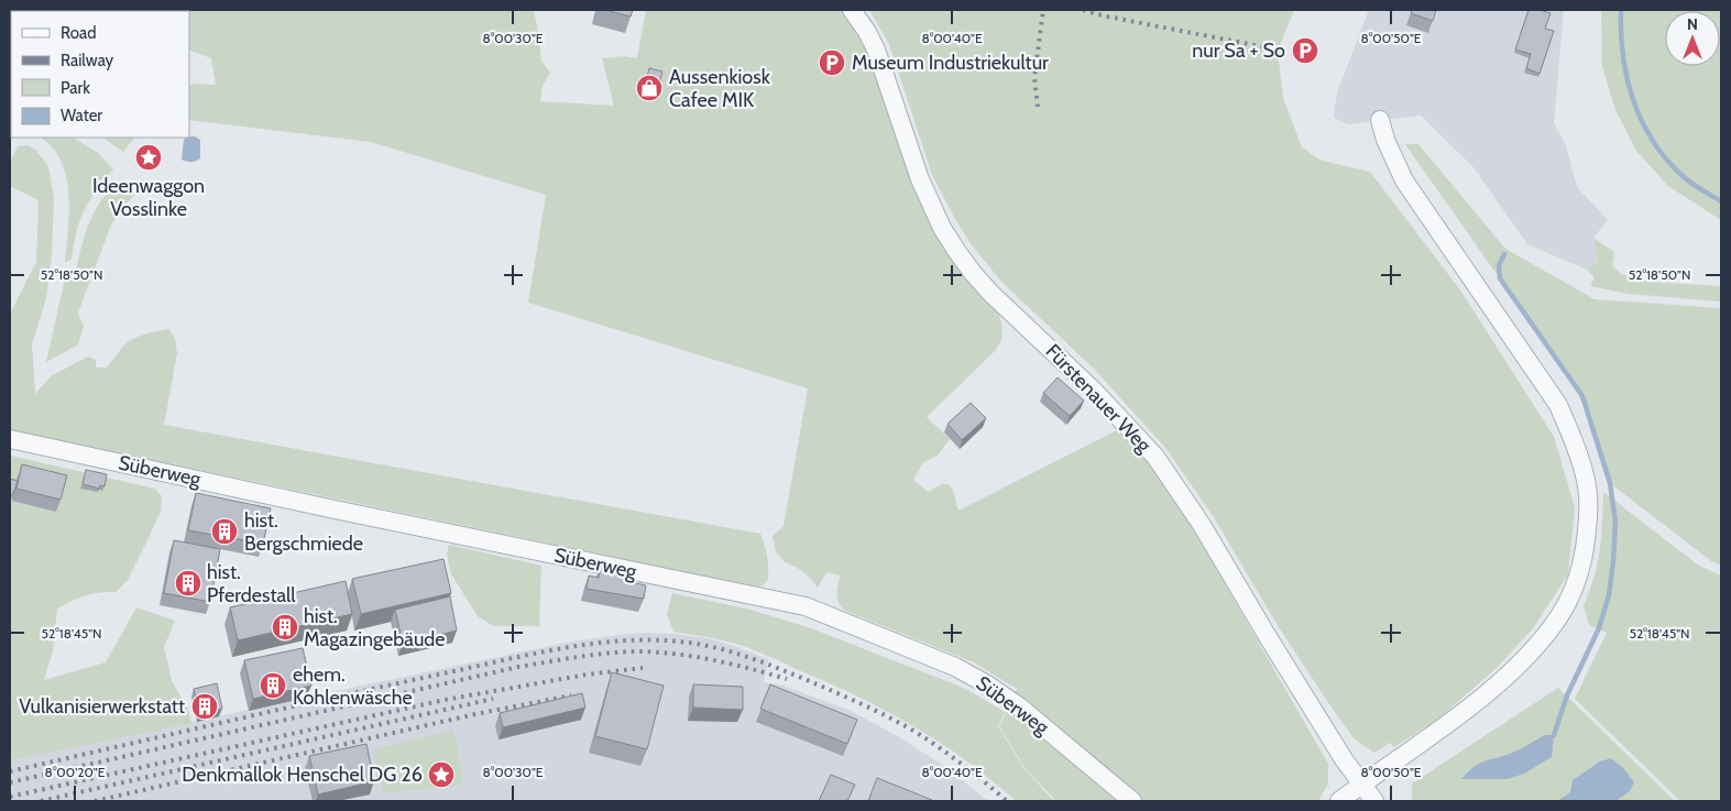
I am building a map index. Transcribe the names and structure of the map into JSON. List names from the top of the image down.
{
  "streets": {
    "street": ["Fürstenauer Weg", "Süberweg"]
  },
  "places": {
    "parking": ["nur Sa + So", "Museum Industriekultur"],
    "shop": ["Aussenkiosk Cafee MIK"],
    "place": ["Ideenwaggon Vosslinke", "Denkmallok Henschel DG 26"],
    "building": [
      "hist. Bergschmiede",
      "hist. Pferdestall",
      "hist. Magazingebäude",
      "ehem. Kohlenwäsche",
      "Vulkanisierwerkstatt"
    ]
  },
  "legend": [
    "Road",
    "Railway",
    "Park",
    "Water"
  ],
  "north": "top",
  "coordinates": [
    "8°00'30\"E",
    "8°00'40\"E",
    "8°00'50\"E",
    "52°18'50\"N",
    "52°18'45\"N",
    "8°00'20\"E"
  ]
}
